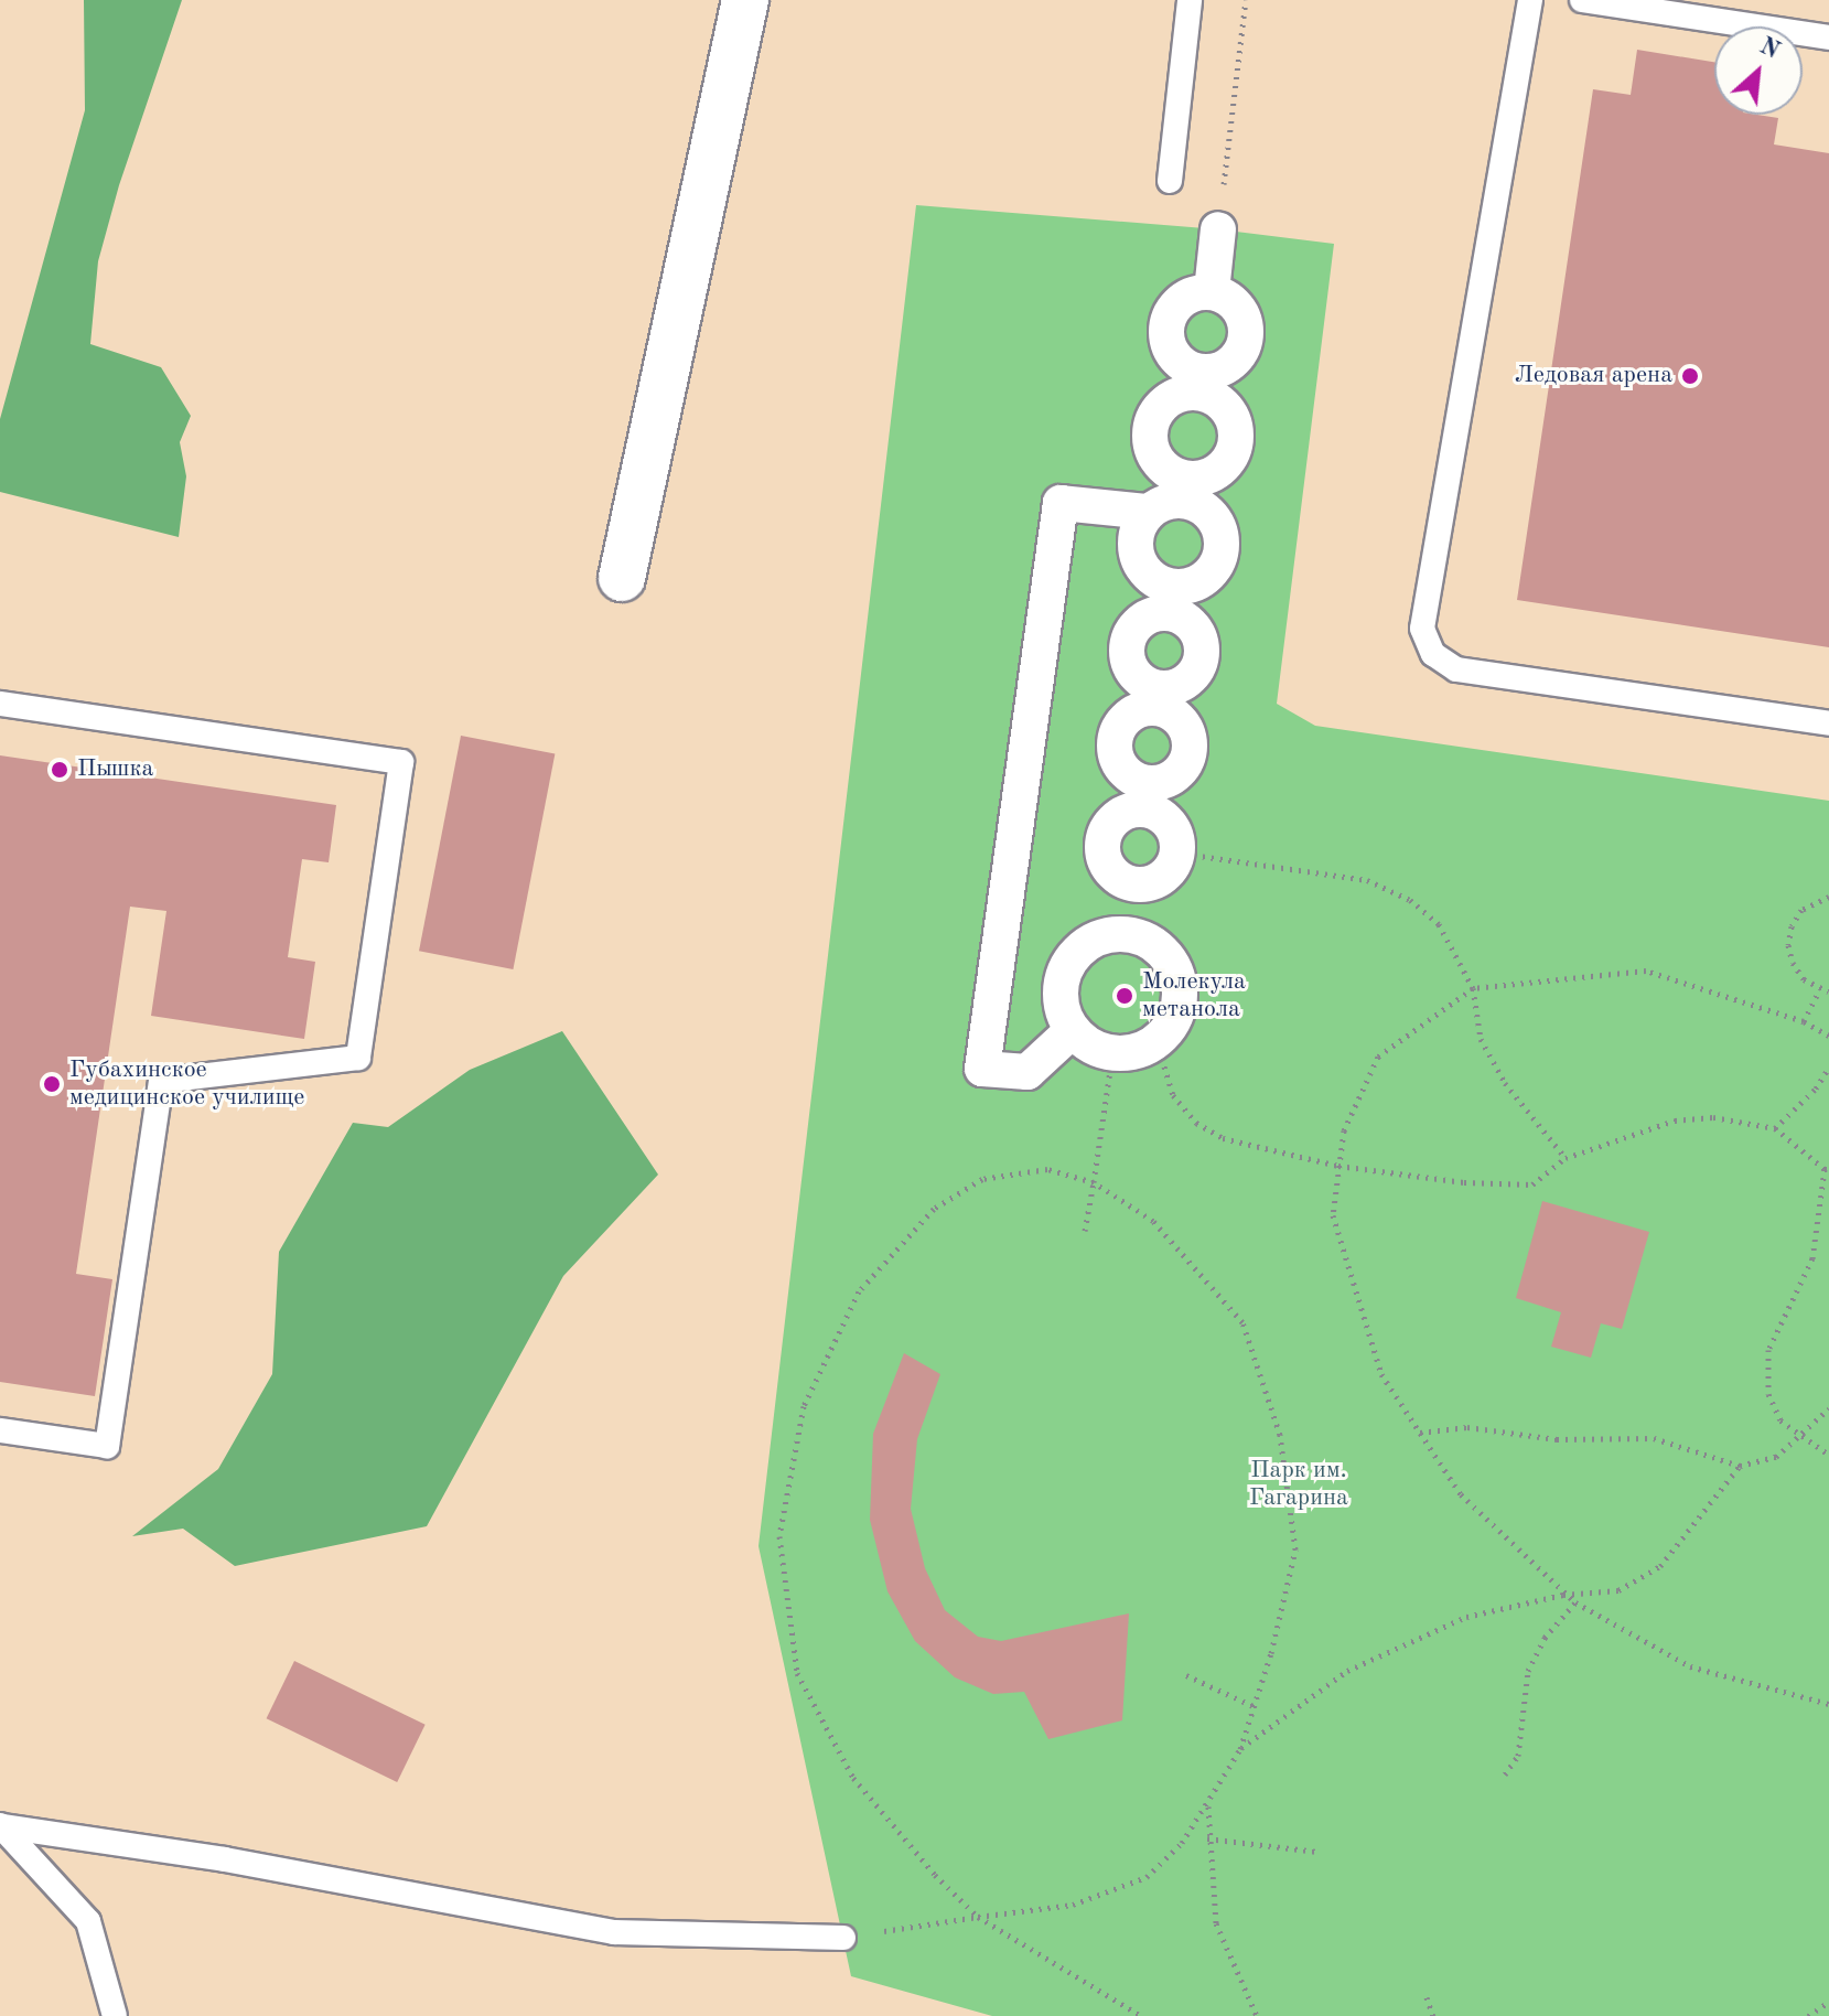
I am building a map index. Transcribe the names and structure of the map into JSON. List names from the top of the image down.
{
  "parks": ["Парк им. Гагарина"],
  "places": [
    "Ледовая арена",
    "Пышка",
    "Молекула метанола",
    "Губахинское медицинское училище"
  ],
  "north": "top right"
}
